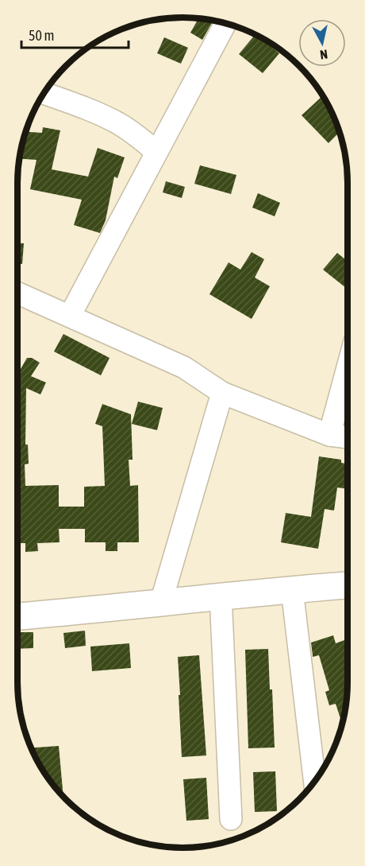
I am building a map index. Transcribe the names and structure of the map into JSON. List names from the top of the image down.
{
  "scale_bar": "50 m",
  "north": "bottom"
}
